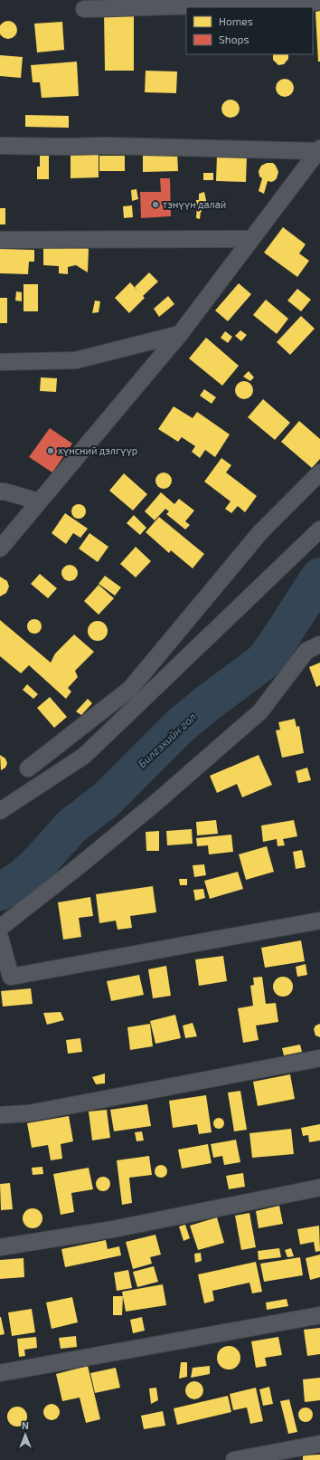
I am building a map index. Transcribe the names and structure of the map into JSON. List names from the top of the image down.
{
  "water": ["Билгэхийн гол"],
  "places": ["тэнүүн далай", "хүнсний дэлгүүр"],
  "legend": ["Homes", "Shops"],
  "north": "top"
}
